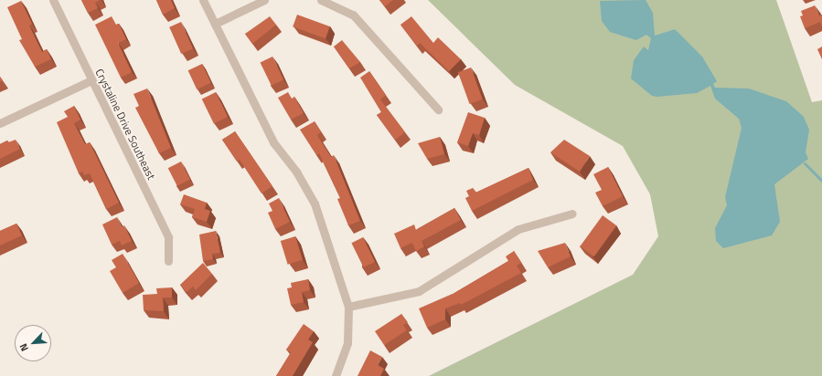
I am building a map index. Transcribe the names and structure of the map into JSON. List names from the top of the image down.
{
  "streets": {
    "street": ["Crystaline Drive Southeast"]
  },
  "north": "bottom left"
}
